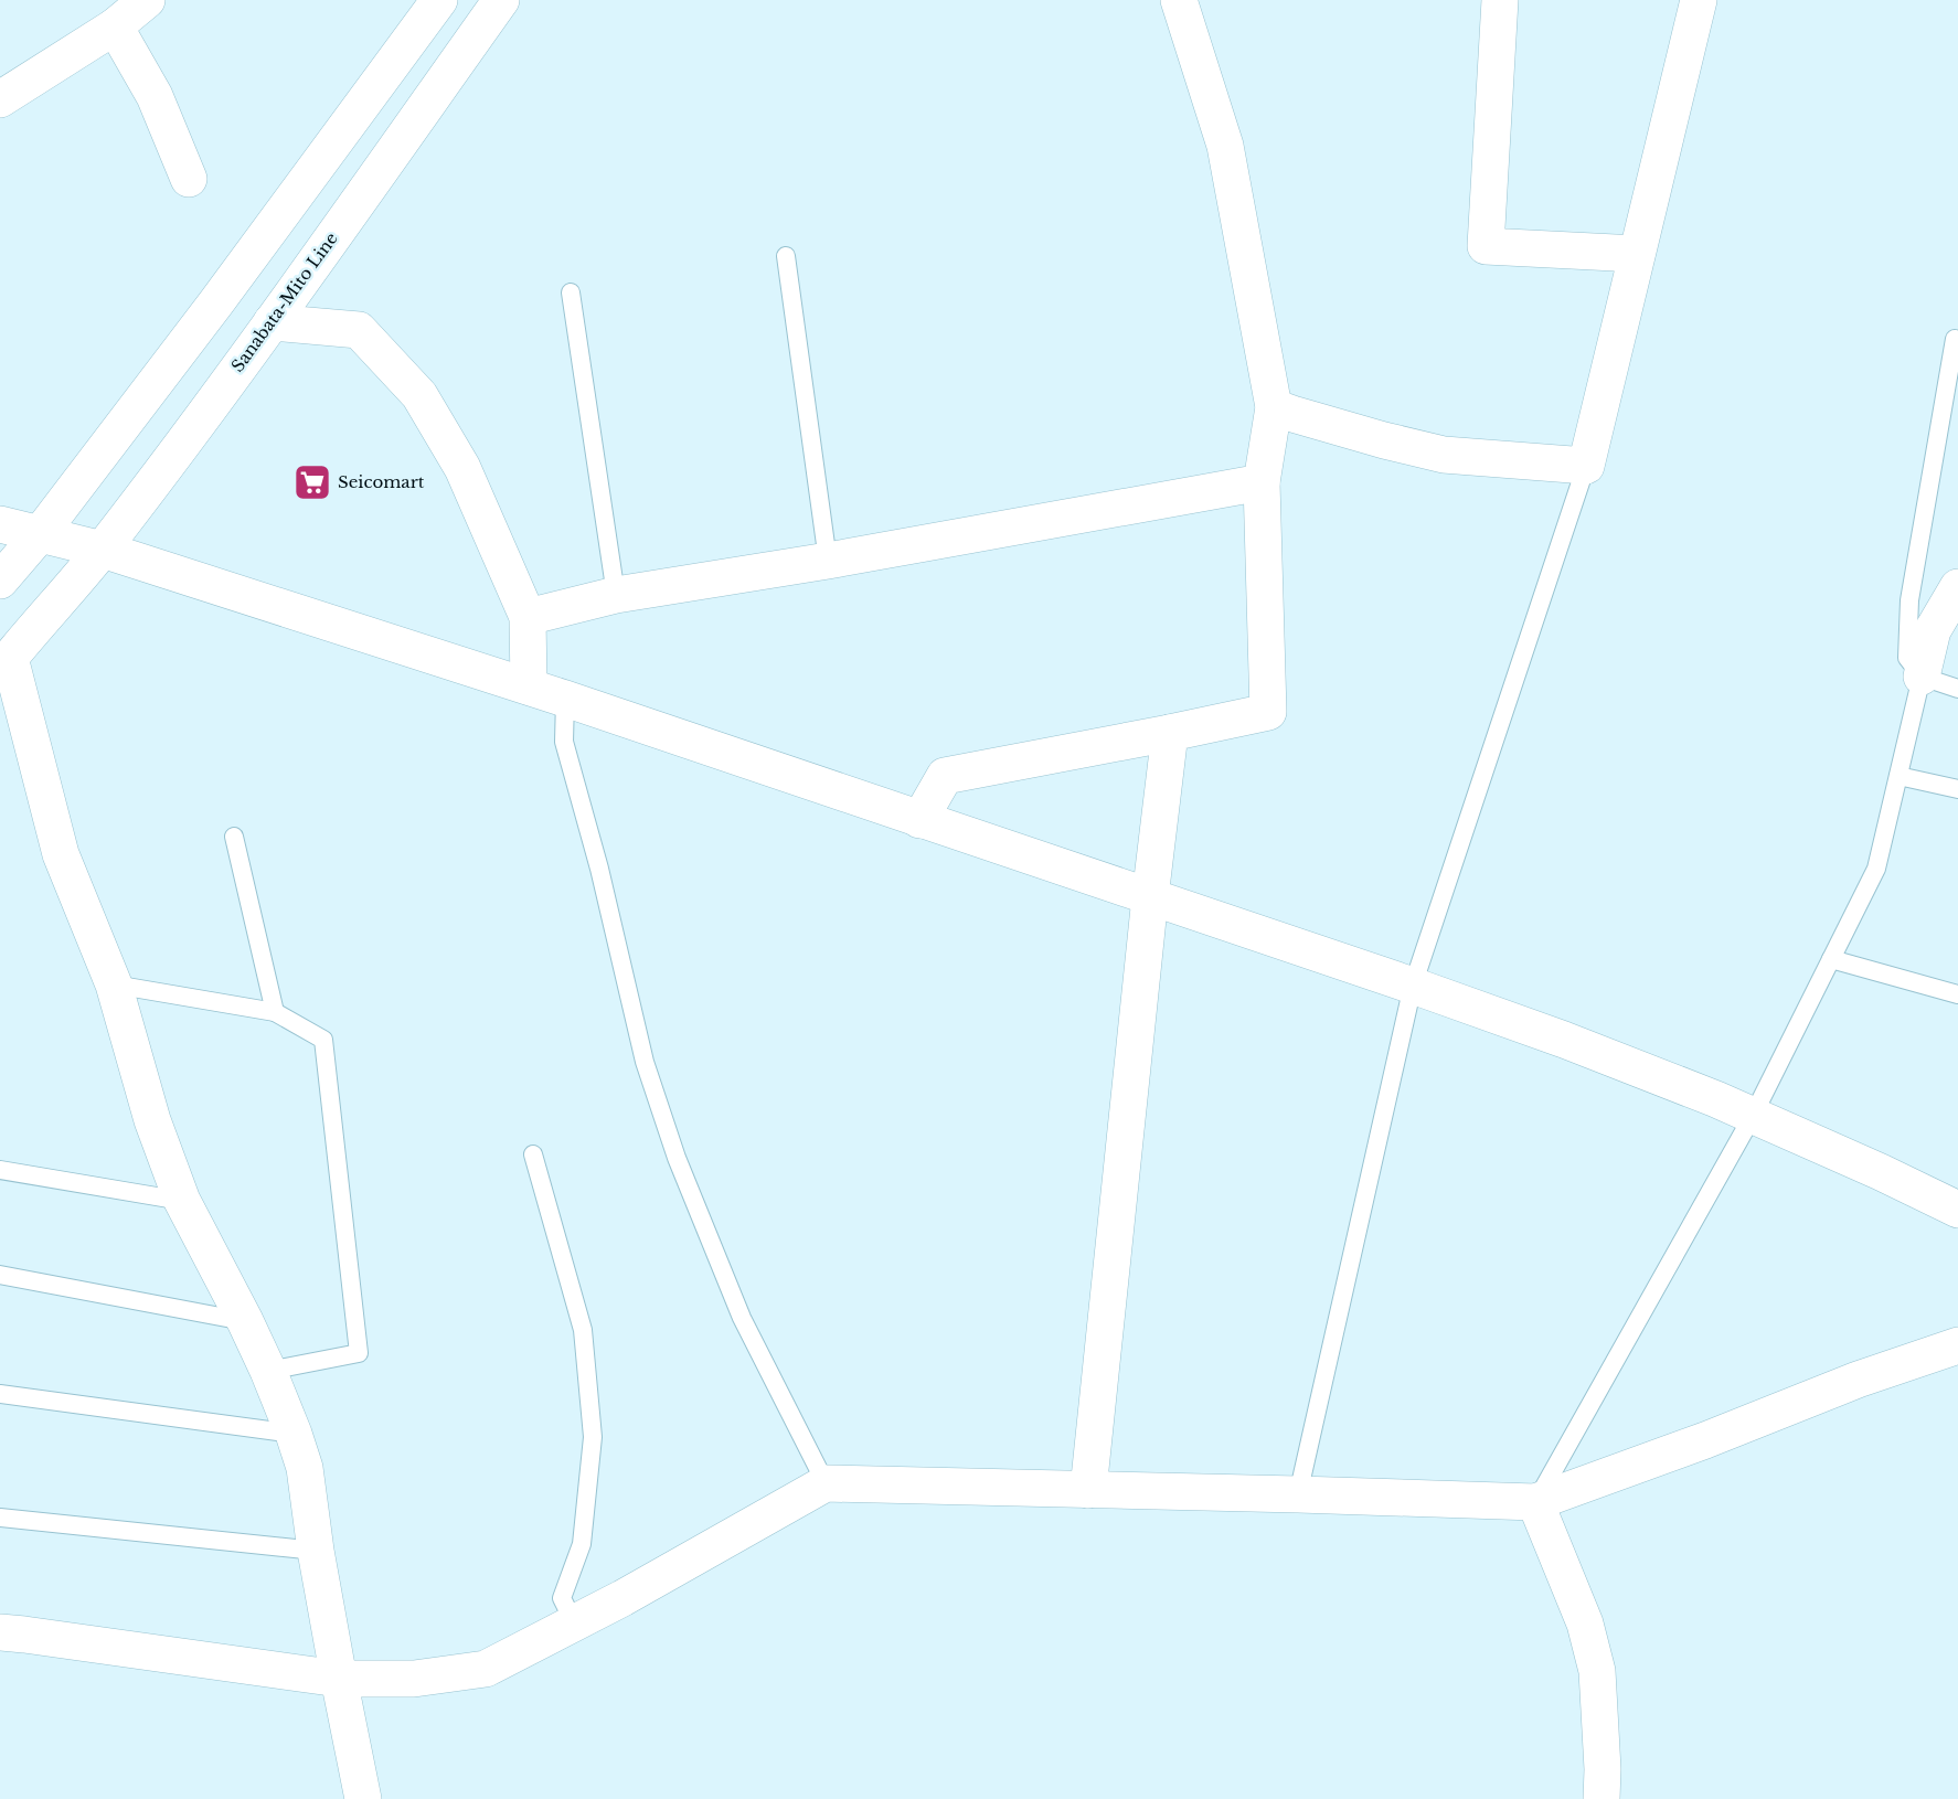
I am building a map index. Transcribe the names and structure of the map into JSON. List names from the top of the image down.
{
  "streets": {
    "street": ["Sanabata-Mito Line"]
  },
  "places": {
    "supermarket": ["Seicomart"]
  }
}
